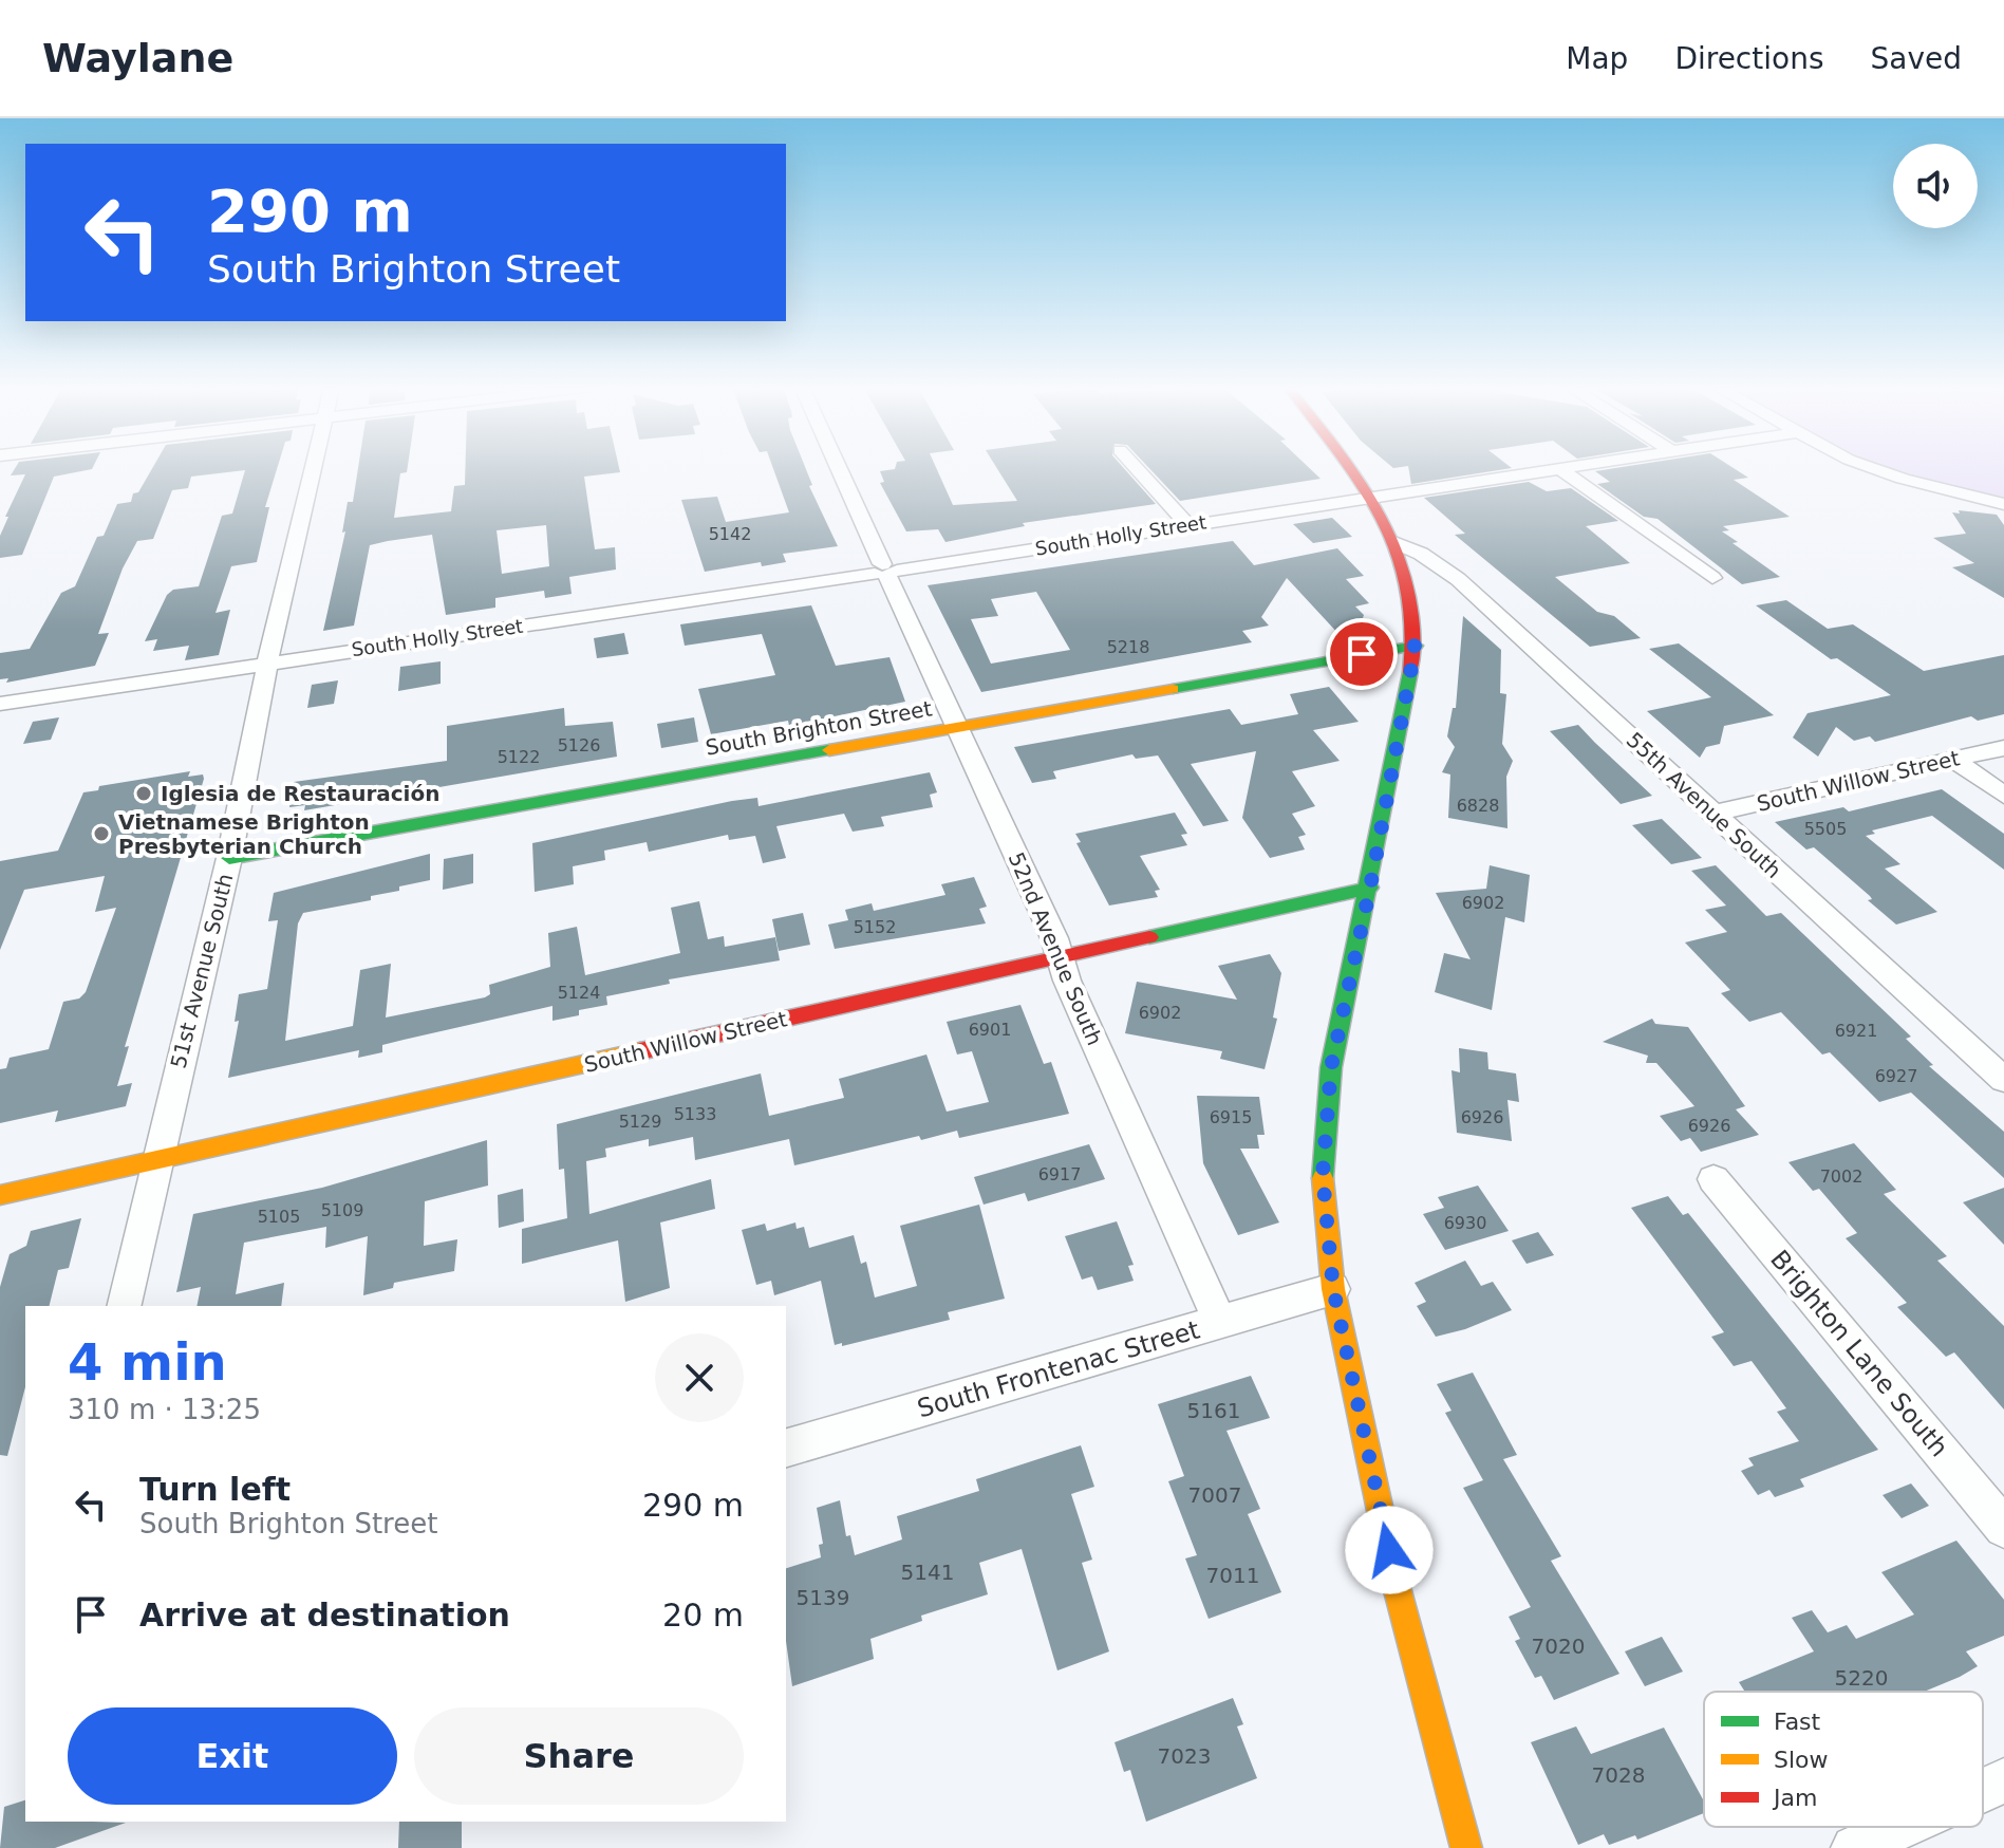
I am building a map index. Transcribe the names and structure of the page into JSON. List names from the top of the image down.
{
  "streets": {
    "street": [
      "South Holly Street",
      "South Brighton Street",
      "South Willow Street",
      "55th Avenue South",
      "52nd Avenue South",
      "51st Avenue South",
      "Brighton Lane South",
      "South Frontenac Street"
    ]
  },
  "crossings": [
    ["South Holly Street", "52nd Avenue South"],
    ["South Holly Street", "51st Avenue South"],
    ["South Brighton Street", "52nd Avenue South"],
    ["South Brighton Street", "51st Avenue South"],
    ["South Willow Street", "55th Avenue South"],
    ["South Willow Street", "52nd Avenue South"],
    ["South Willow Street", "51st Avenue South"],
    ["52nd Avenue South", "South Frontenac Street"]
  ],
  "places": ["Iglesia de Restauración", "Vietnamese Brighton Presbyterian Church"],
  "house_numbers": [
    "5142",
    "5218",
    "5126",
    "5122",
    "6828",
    "5505",
    "6902",
    "5152",
    "5124",
    "6902",
    "6901",
    "6921",
    "6927",
    "5133",
    "6915",
    "6926",
    "5129",
    "6926",
    "6917",
    "7002",
    "5109",
    "5105",
    "6930",
    "5161",
    "7007",
    "5141",
    "7011",
    "5139",
    "7020",
    "5220",
    "7023",
    "7028"
  ],
  "legend": ["Fast", "Slow", "Jam"],
  "page": {
    "header": "Waylane",
    "nav": ["Map", "Directions", "Saved"],
    "turn": ["290 m", "South Brighton Street"],
    "heading": ["4 min", "310 m · 13:25"],
    "list": [
      {
        "name": "Turn left",
        "note": "South Brighton Street",
        "value": "290 m"
      },
      {
        "name": "Arrive at destination",
        "value": "20 m"
      }
    ],
    "buttons": ["Exit", "Share"]
  }
}
